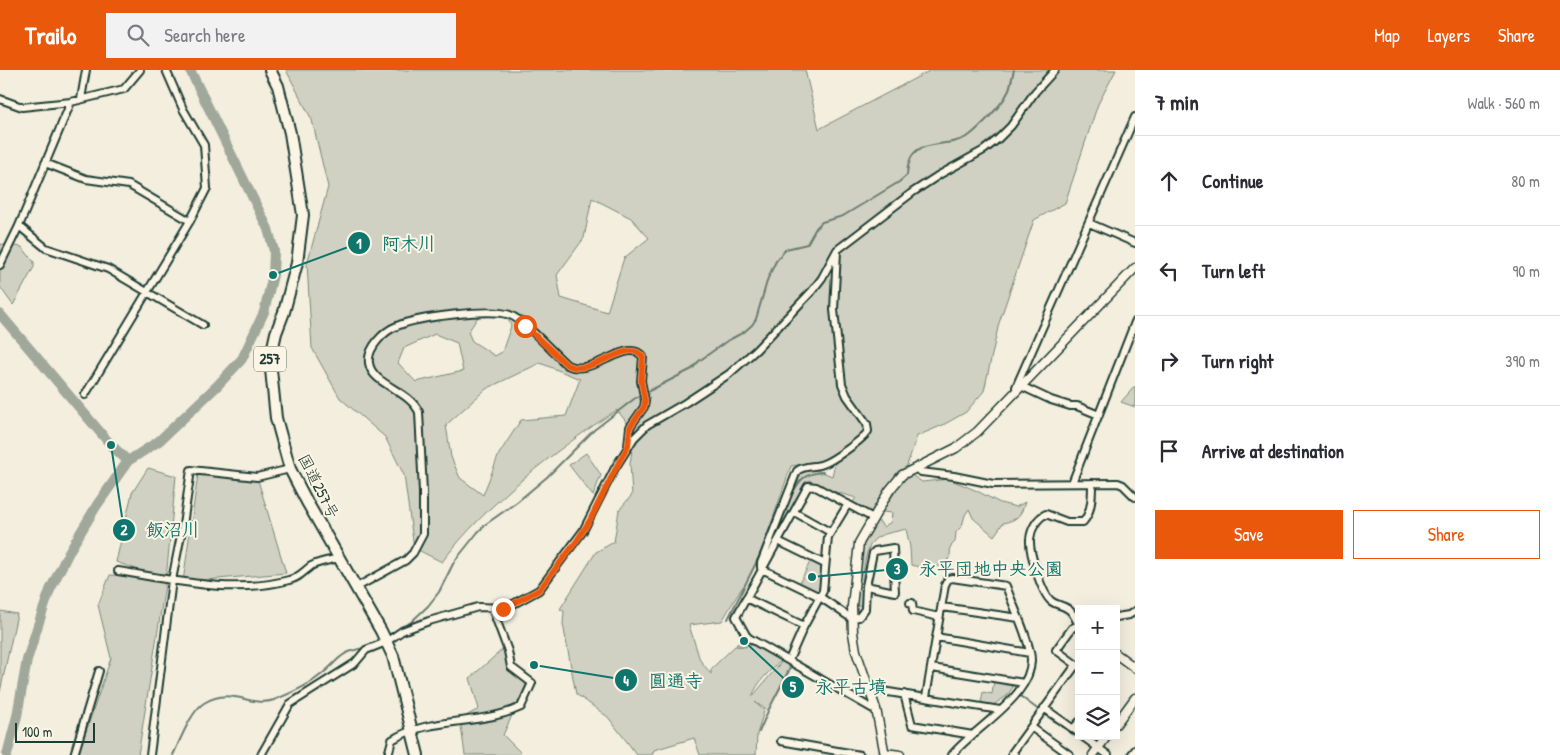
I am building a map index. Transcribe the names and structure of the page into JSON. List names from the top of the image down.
{
  "streets": {
    "highway": ["257", "国道257号"]
  },
  "places": [
    "阿木川",
    "飯沼川",
    "永平団地中央公園",
    "永平古墳",
    "圓通寺"
  ],
  "scale_bar": "100 m",
  "page": {
    "header": "Trailo",
    "search": "Search here",
    "nav": ["Map", "Layers", "Share"],
    "heading": ["7 min", "Walk · 560 m"],
    "list": [
      ["Continue", "80 m"],
      ["Turn left", "90 m"],
      ["Turn right", "390 m"],
      "Arrive at destination"
    ],
    "buttons": ["Save", "Share"],
    "map_buttons": ["+", "−"],
    "scale": "100 m"
  }
}
